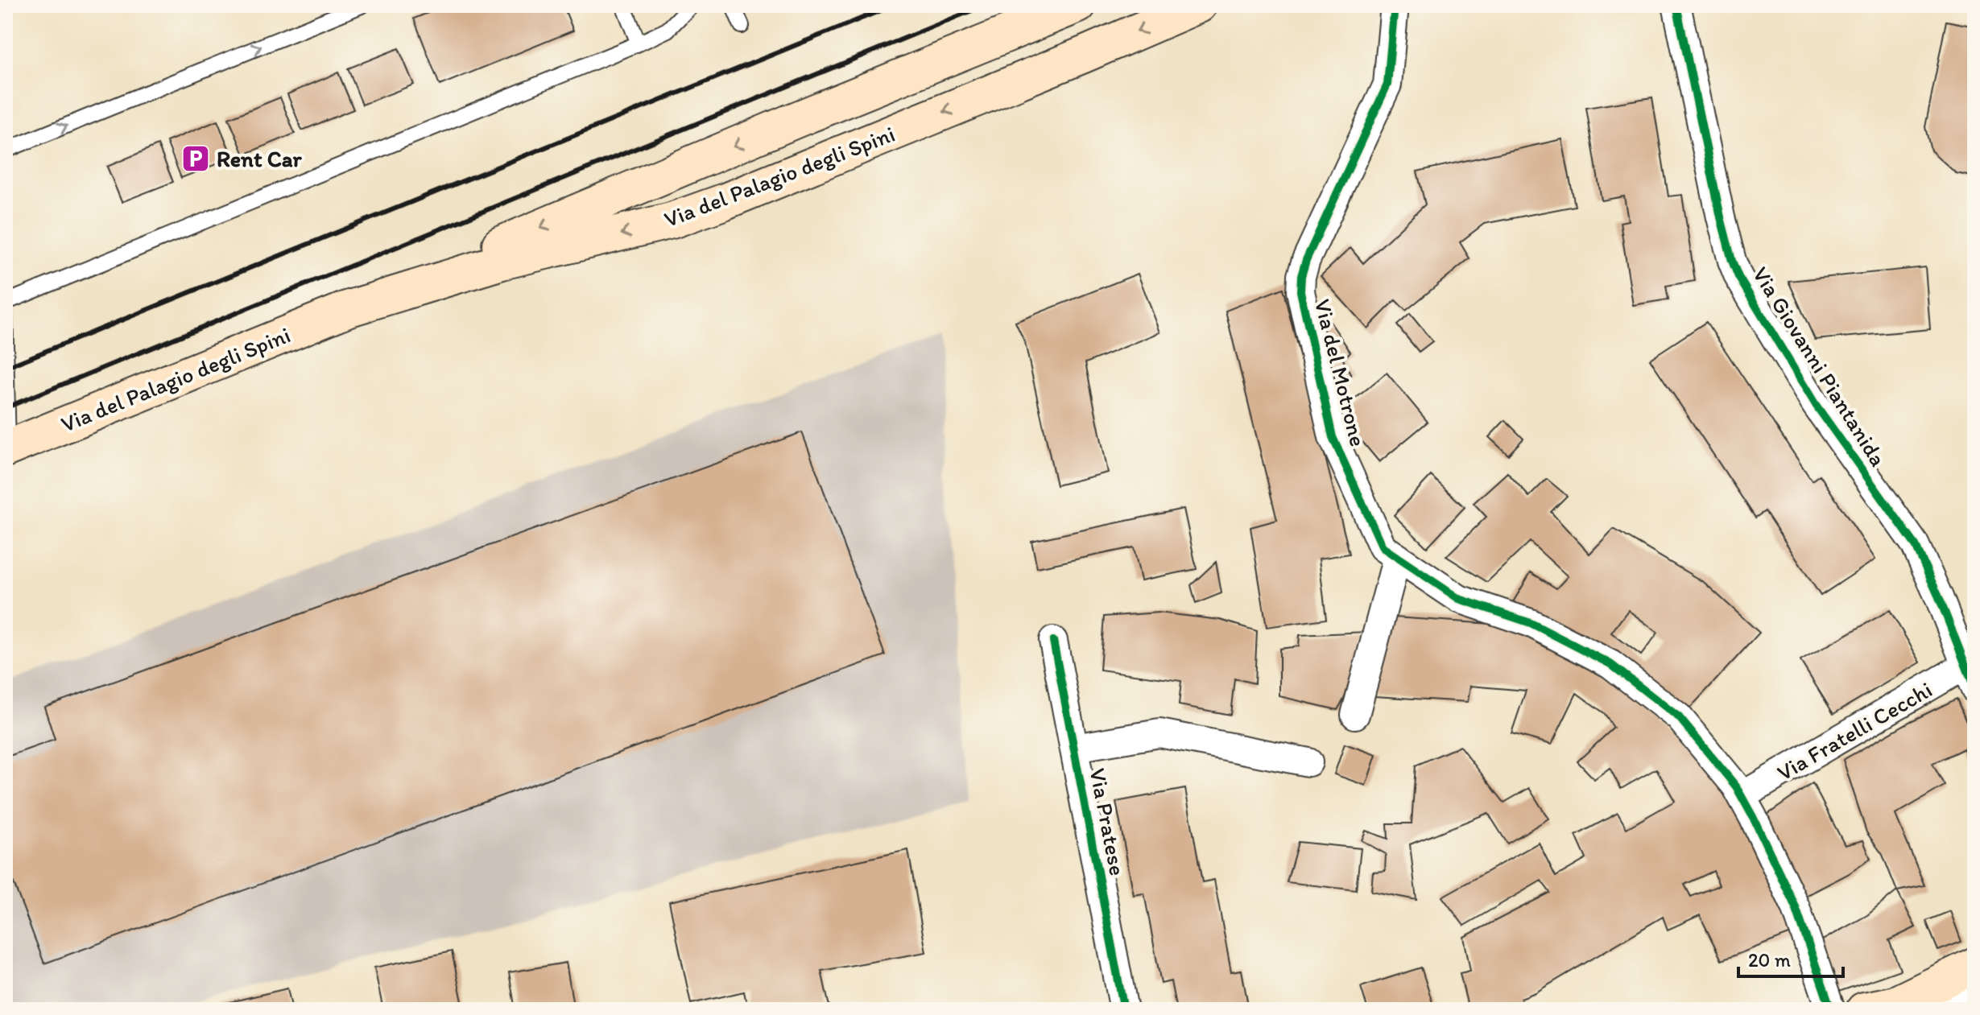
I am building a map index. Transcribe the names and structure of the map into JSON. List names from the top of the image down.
{
  "streets": {
    "main road": ["Via del Palagio degli Spini"],
    "street": [
      "Via Giovanni Piantanida",
      "Via del Motrone",
      "Via Fratelli Cecchi",
      "Via Pratese"
    ]
  },
  "crossings": [
    ["Via Giovanni Piantanida", "Via Fratelli Cecchi"],
    ["Via del Motrone", "Via Fratelli Cecchi"]
  ],
  "one_way": ["Via del Palagio degli Spini"],
  "places": {
    "parking": ["Rent Car"]
  },
  "scale_bar": "20 m"
}
